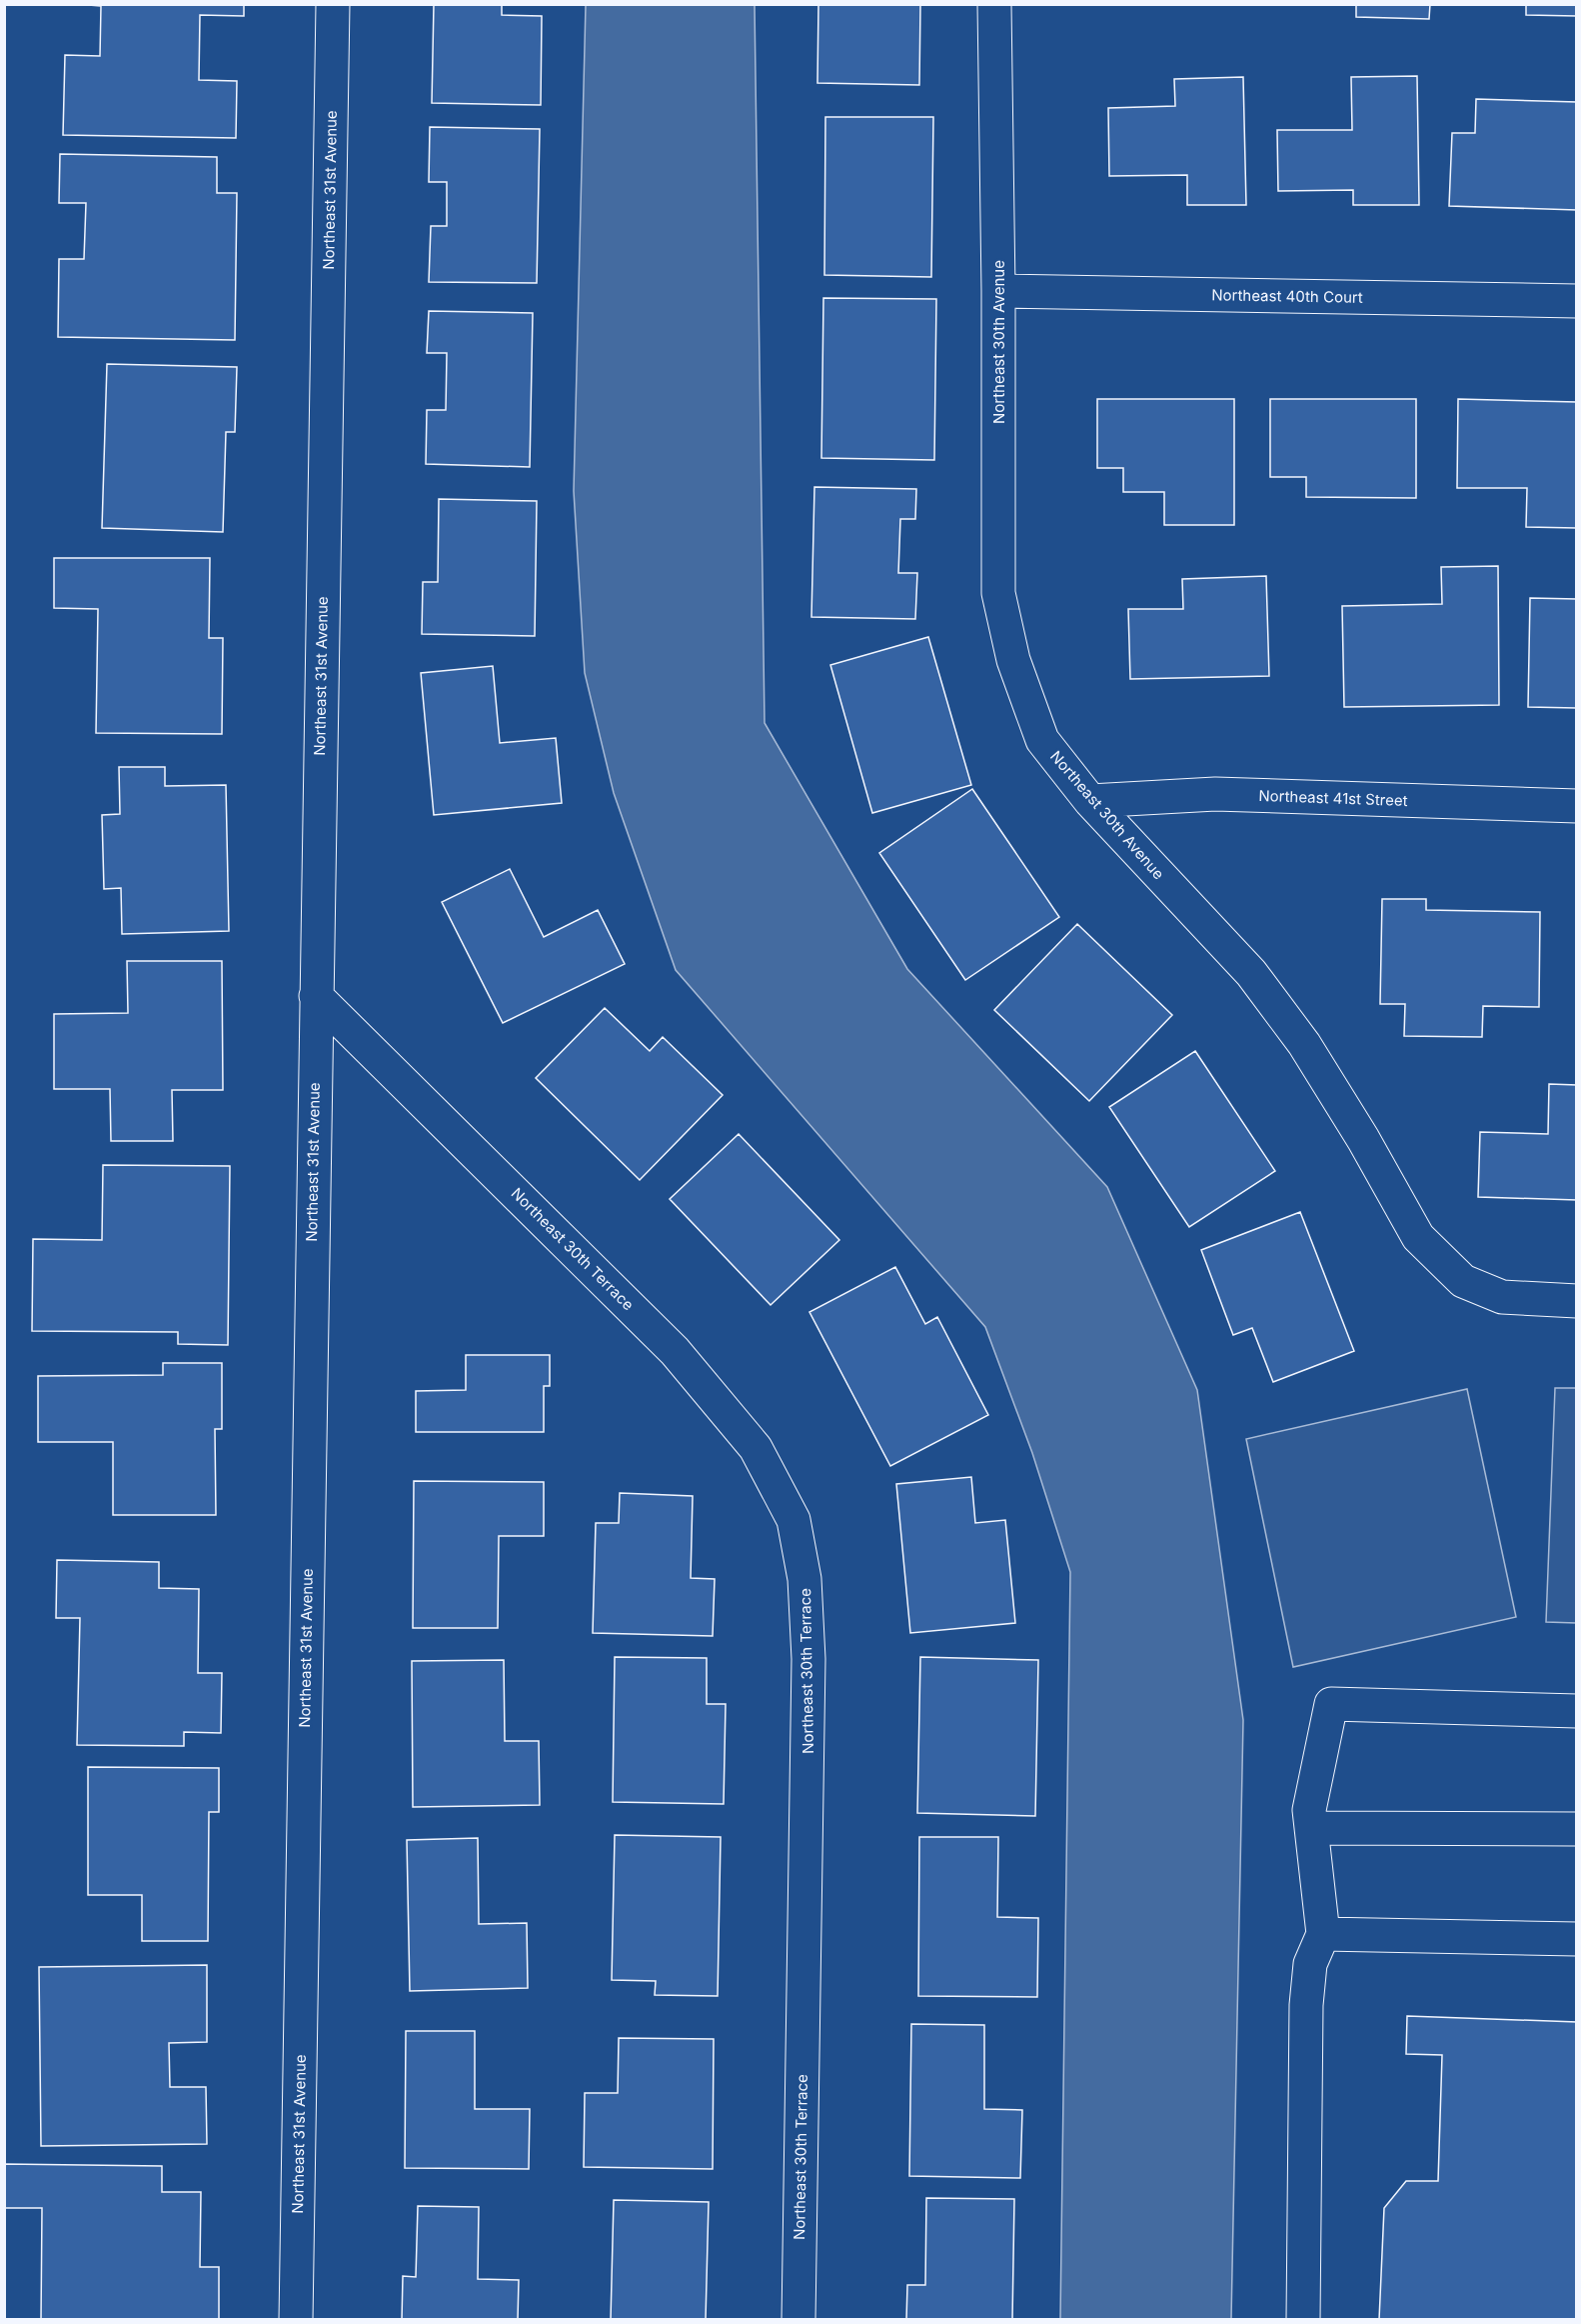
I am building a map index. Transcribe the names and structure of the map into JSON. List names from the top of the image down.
{
  "streets": {
    "street": [
      "Northeast 31st Avenue",
      "Northeast 40th Court",
      "Northeast 30th Avenue",
      "Northeast 41st Street",
      "Northeast 30th Terrace"
    ]
  },
  "crossings": [
    ["Northeast 31st Avenue", "Northeast 30th Terrace"],
    ["Northeast 40th Court", "Northeast 30th Avenue"],
    ["Northeast 30th Avenue", "Northeast 41st Street"]
  ]
}
